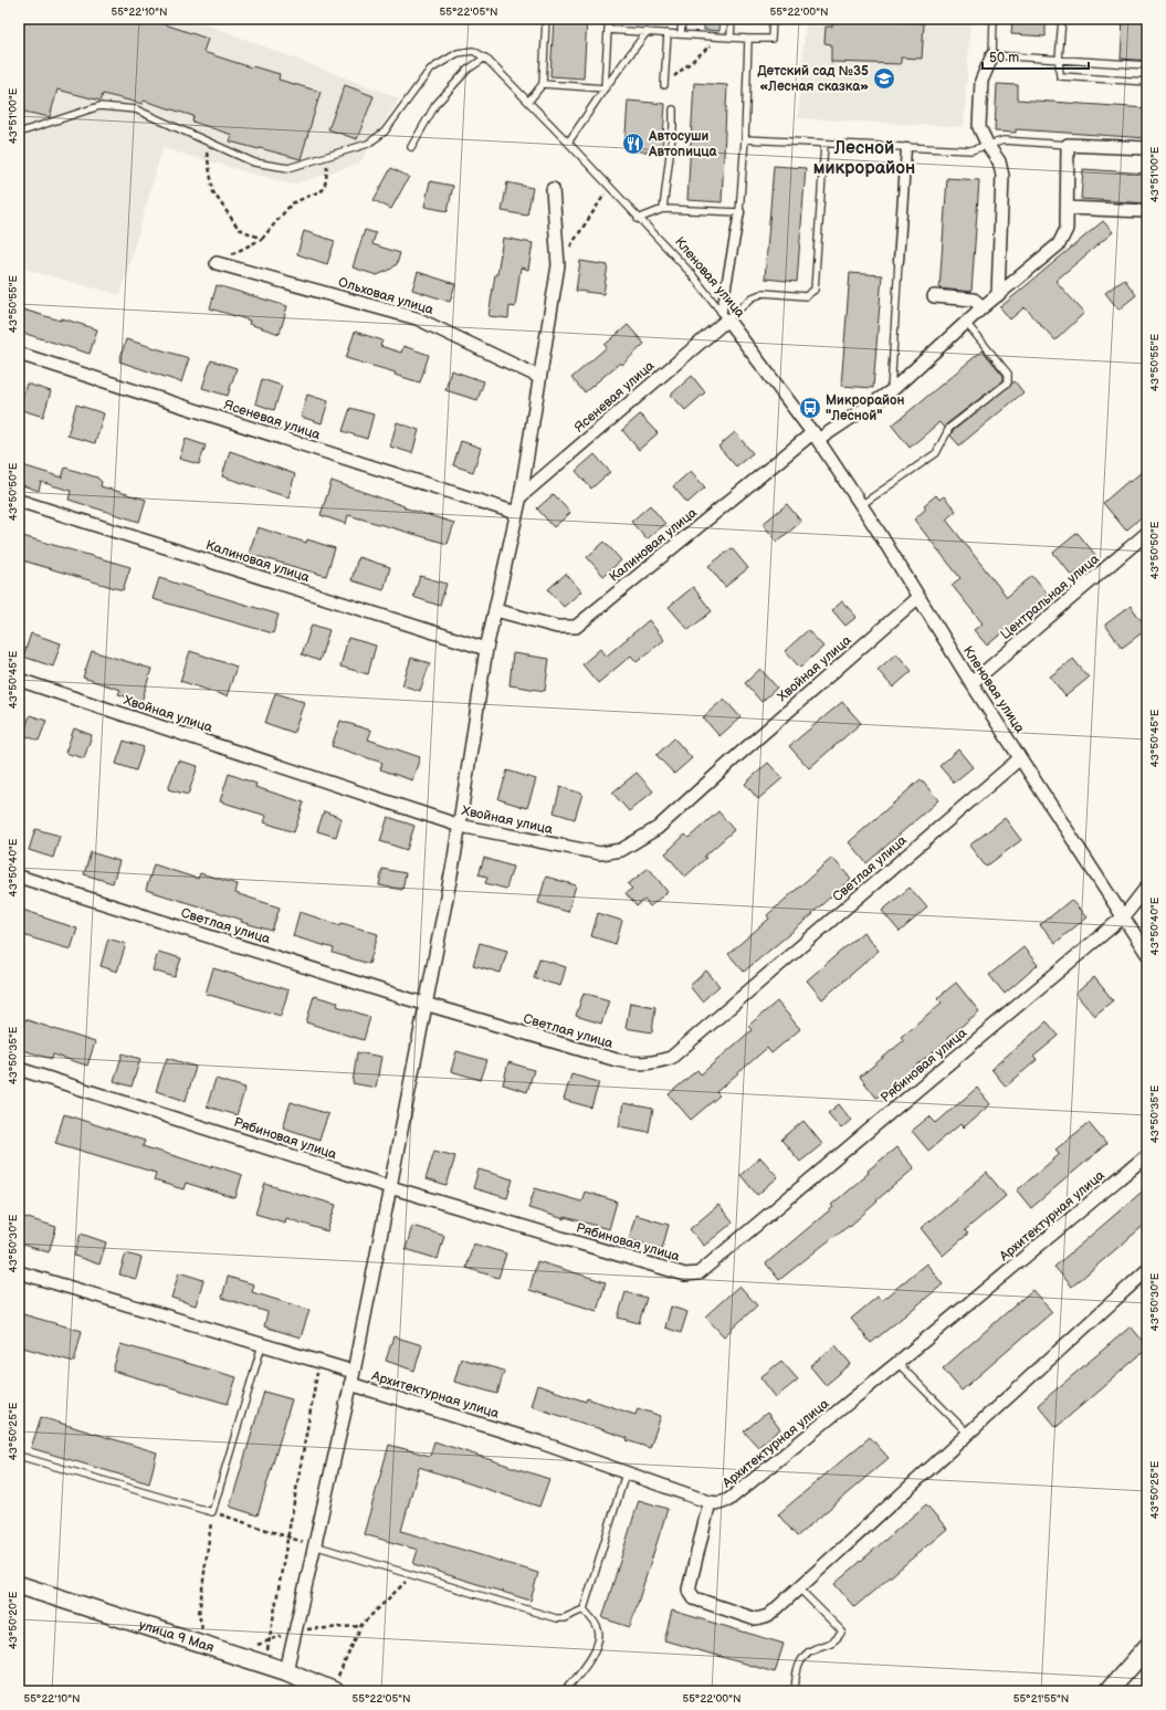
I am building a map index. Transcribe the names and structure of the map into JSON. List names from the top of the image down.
{
  "streets": {
    "main road": ["улица 9 Мая"],
    "street": [
      "Кленовая улица",
      "Ольховая улица",
      "Ясеневая улица",
      "Калиновая улица",
      "Центральная улица",
      "Хвойная улица",
      "Светлая улица",
      "Рябиновая улица",
      "Архитектурная улица"
    ]
  },
  "crossings": [
    ["Кленовая улица", "Ясеневая улица"],
    ["Кленовая улица", "Калиновая улица"],
    ["Кленовая улица", "Центральная улица"],
    ["Кленовая улица", "Хвойная улица"],
    ["Кленовая улица", "Светлая улица"],
    ["Кленовая улица", "Рябиновая улица"]
  ],
  "districts": ["Лесной микрорайон"],
  "places": {
    "school or university": ["Детский сад №35 «Лесная сказка»"],
    "restaurant": ["Автосуши Автопицца"],
    "bus stop": ["Микрорайон \"Лесной\""]
  },
  "scale_bar": "50 m",
  "coordinates": [
    "55°22'10\"N",
    "55°22'05\"N",
    "55°22'00\"N",
    "43°51'00\"E",
    "43°50'55\"E",
    "43°50'50\"E",
    "43°50'45\"E",
    "43°50'40\"E",
    "43°50'35\"E",
    "43°50'30\"E",
    "43°50'25\"E",
    "43°50'20\"E",
    "55°21'55\"N"
  ]
}
